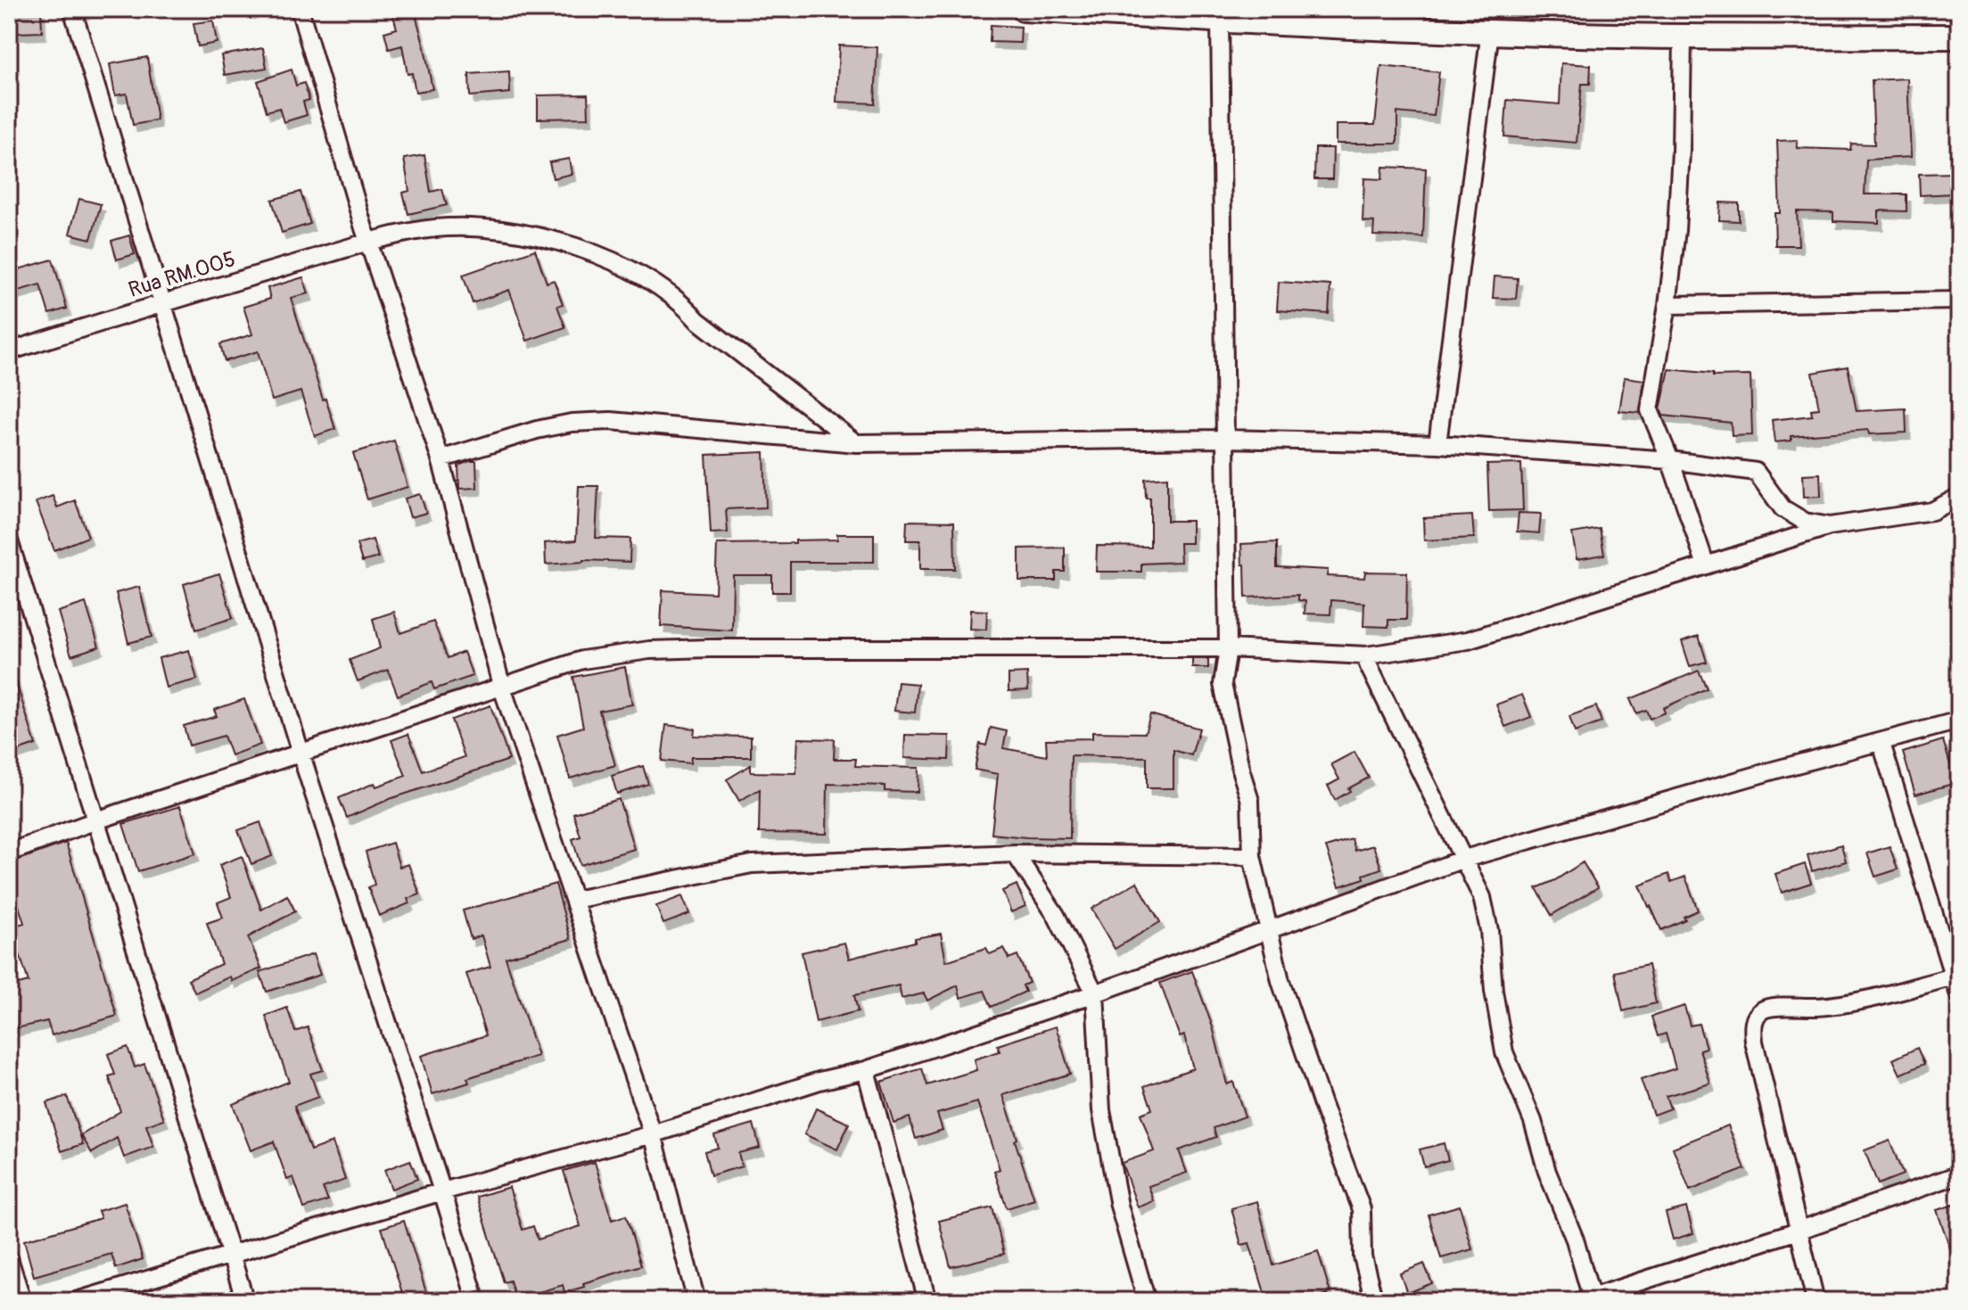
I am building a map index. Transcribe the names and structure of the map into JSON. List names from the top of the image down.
{
  "streets": {
    "street": ["Rua RM.005"]
  }
}
